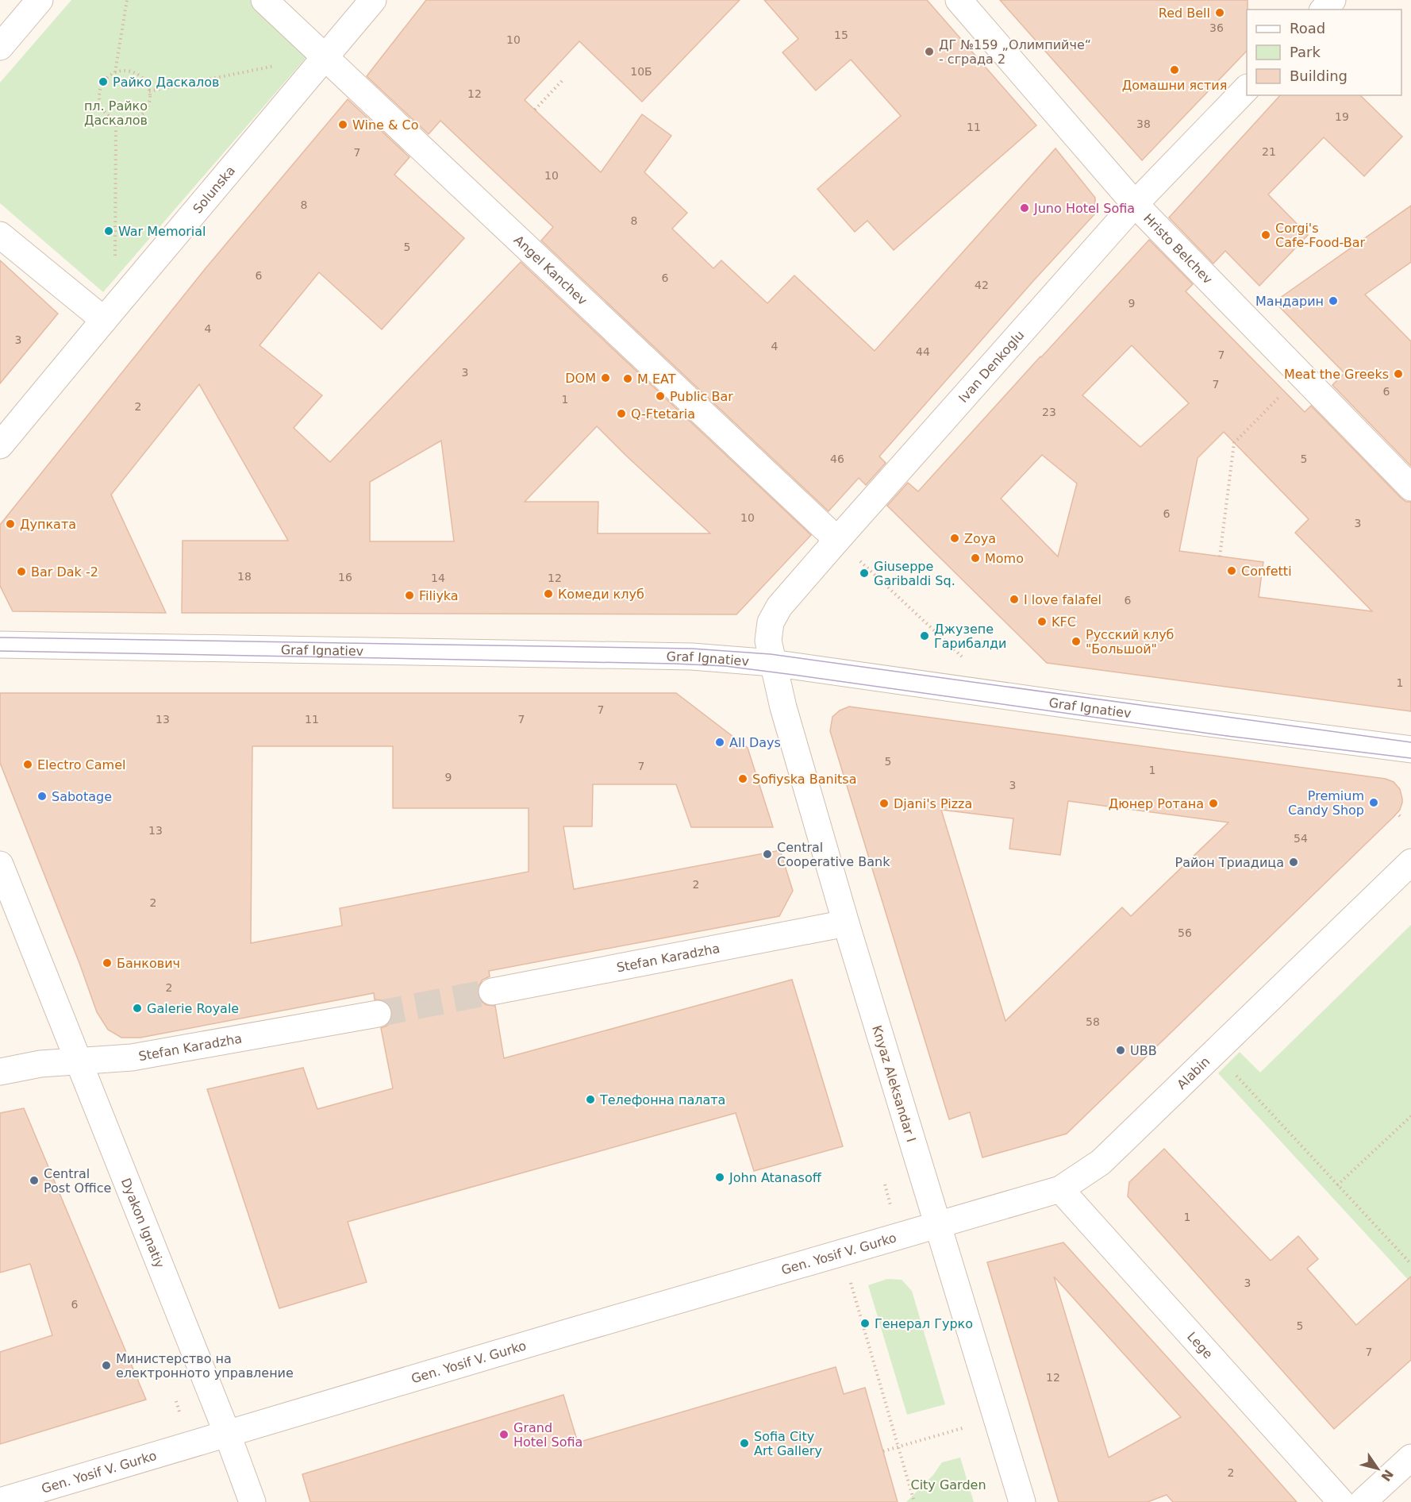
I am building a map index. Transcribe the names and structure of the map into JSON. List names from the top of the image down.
{
  "streets": {
    "street": [
      "Solunska",
      "Hristo Belchev",
      "Angel Kanchev",
      "Ivan Denkoglu",
      "Graf Ignatiev",
      "Stefan Karadzha",
      "Alabin",
      "Knyaz Aleksandar I",
      "Dyakon Ignatiy",
      "Gen. Yosif V. Gurko",
      "Lege"
    ]
  },
  "crossings": [
    ["Solunska", "Angel Kanchev"],
    ["Hristo Belchev", "Ivan Denkoglu"],
    ["Angel Kanchev", "Ivan Denkoglu"],
    ["Ivan Denkoglu", "Graf Ignatiev"],
    ["Ivan Denkoglu", "Knyaz Aleksandar I"],
    ["Graf Ignatiev", "Knyaz Aleksandar I"],
    ["Stefan Karadzha", "Knyaz Aleksandar I"],
    ["Stefan Karadzha", "Dyakon Ignatiy"],
    ["Alabin", "Knyaz Aleksandar I"],
    ["Alabin", "Gen. Yosif V. Gurko"],
    ["Alabin", "Lege"],
    ["Knyaz Aleksandar I", "Gen. Yosif V. Gurko"],
    ["Dyakon Ignatiy", "Gen. Yosif V. Gurko"]
  ],
  "parks": ["пл. Райко Даскалов", "City Garden"],
  "places": [
    "Red Bell",
    "ДГ №159 „Олимпийче“ - сграда 2",
    "Домашни ястия",
    "Райко Даскалов",
    "Wine & Co",
    "Juno Hotel Sofia",
    "War Memorial",
    "Corgi's Cafe-Food-Bar",
    "Мандарин",
    "Meat the Greeks",
    "DOM",
    "M EAT",
    "Public Bar",
    "Q-Ftetaria",
    "Дупката",
    "Zoya",
    "Momo",
    "Confetti",
    "Bar Dak -2",
    "Giuseppe Garibaldi Sq.",
    "Комеди клуб",
    "Filiyka",
    "I love falafel",
    "KFC",
    "Джузепе Гарибалди",
    "Русский клуб \"Большой\"",
    "All Days",
    "Electro Camel",
    "Sofiyska Banitsa",
    "Sabotage",
    "Premium Candy Shop",
    "Djani's Pizza",
    "Дюнер Ротана",
    "Central Cooperative Bank",
    "Район Триадица",
    "Банкович",
    "Galerie Royale",
    "UBB",
    "Телефонна палата",
    "John Atanasoff",
    "Central Post Office",
    "Генерал Гурко",
    "Министерство на електронното управление",
    "Grand Hotel Sofia",
    "Sofia City Art Gallery"
  ],
  "house_numbers": [
    "36",
    "15",
    "10",
    "10Б",
    "12",
    "19",
    "38",
    "11",
    "21",
    "7",
    "10",
    "8",
    "8",
    "5",
    "6",
    "6",
    "42",
    "9",
    "4",
    "3",
    "4",
    "44",
    "7",
    "3",
    "7",
    "6",
    "1",
    "2",
    "23",
    "46",
    "5",
    "6",
    "10",
    "3",
    "18",
    "16",
    "14",
    "12",
    "6",
    "1",
    "7",
    "13",
    "11",
    "7",
    "5",
    "7",
    "1",
    "9",
    "3",
    "13",
    "54",
    "2",
    "2",
    "56",
    "2",
    "58",
    "1",
    "3",
    "6",
    "5",
    "7",
    "12",
    "2"
  ],
  "legend": ["Road", "Park", "Building"],
  "north": "bottom right"
}
